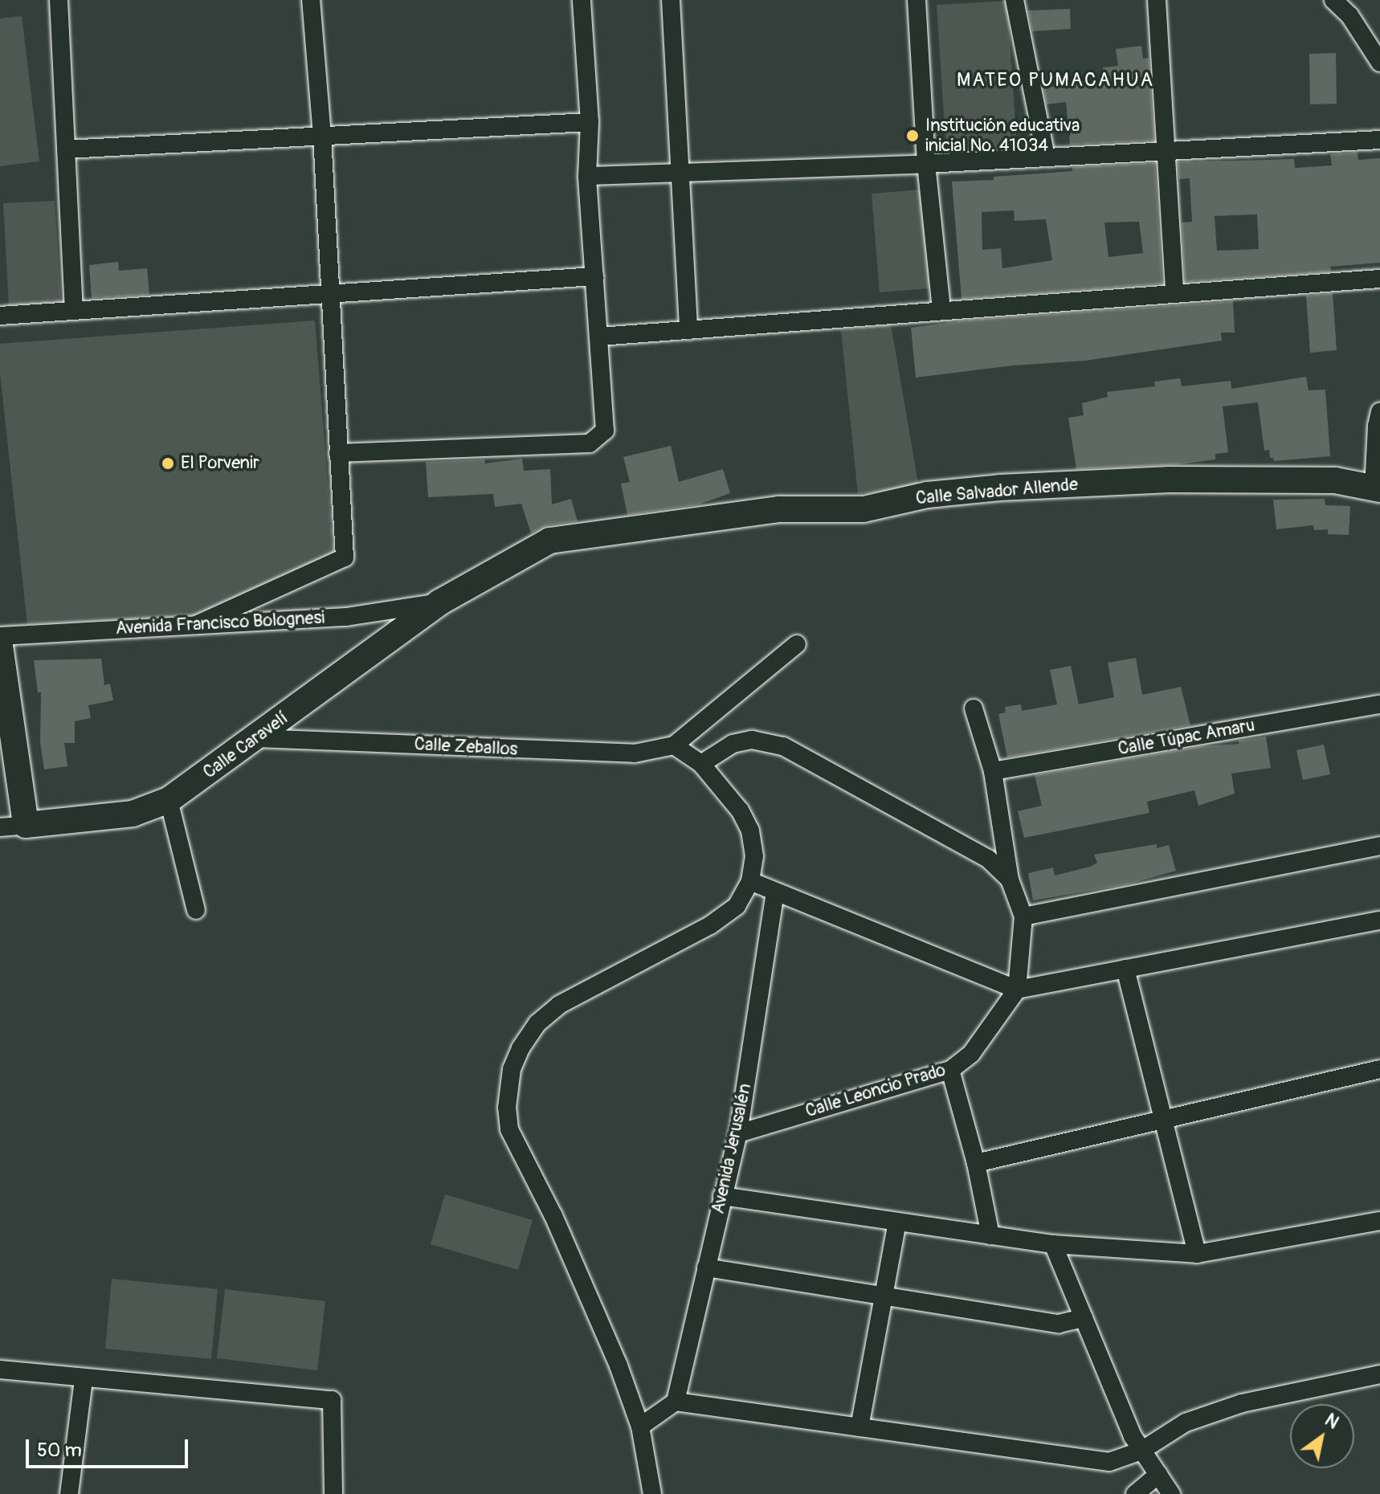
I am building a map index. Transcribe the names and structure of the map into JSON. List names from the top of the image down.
{
  "streets": {
    "street": [
      "Calle Salvador Allende",
      "Avenida Francisco Bolognesi",
      "Calle Túpac Amaru",
      "Calle Caravelí",
      "Calle Zeballos",
      "Calle Leoncio Prado",
      "Avenida Jerusalén"
    ]
  },
  "crossings": [
    ["Calle Salvador Allende", "Avenida Francisco Bolognesi"],
    ["Calle Salvador Allende", "Calle Caravelí"],
    ["Avenida Francisco Bolognesi", "Calle Caravelí"],
    ["Calle Caravelí", "Calle Zeballos"],
    ["Calle Leoncio Prado", "Avenida Jerusalén"]
  ],
  "districts": ["MATEO PUMACAHUA"],
  "places": ["Institución educativa inicial No. 41034", "El Porvenir"],
  "scale_bar": "50 m",
  "north": "top right"
}
